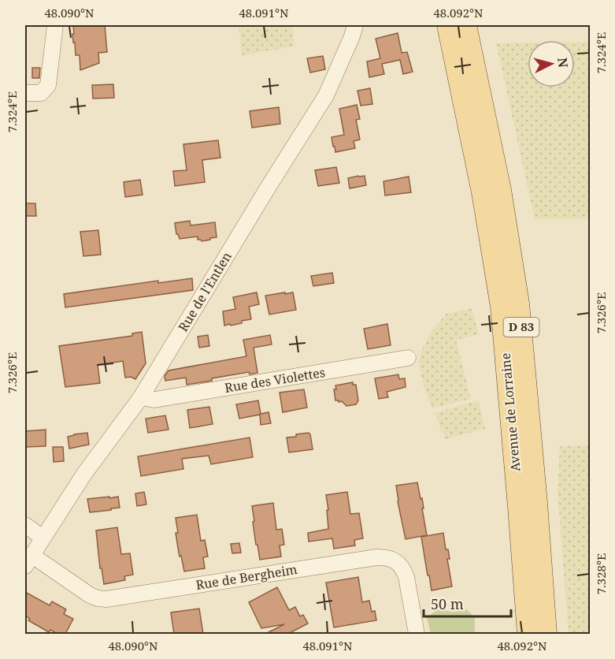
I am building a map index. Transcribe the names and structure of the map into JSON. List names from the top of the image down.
{
  "streets": {
    "main road": ["D 83", "Avenue de Lorraine"],
    "street": ["Rue de l'Entlen", "Rue des Violettes", "Rue de Bergheim"]
  },
  "crossings": [
    ["Rue de l'Entlen", "Rue des Violettes"],
    ["Rue de l'Entlen", "Rue de Bergheim"]
  ],
  "scale_bar": "50 m",
  "north": "right",
  "coordinates": [
    "48.090°N",
    "48.091°N",
    "48.092°N",
    "7.324°E",
    "7.326°E",
    "7.328°E"
  ]
}
